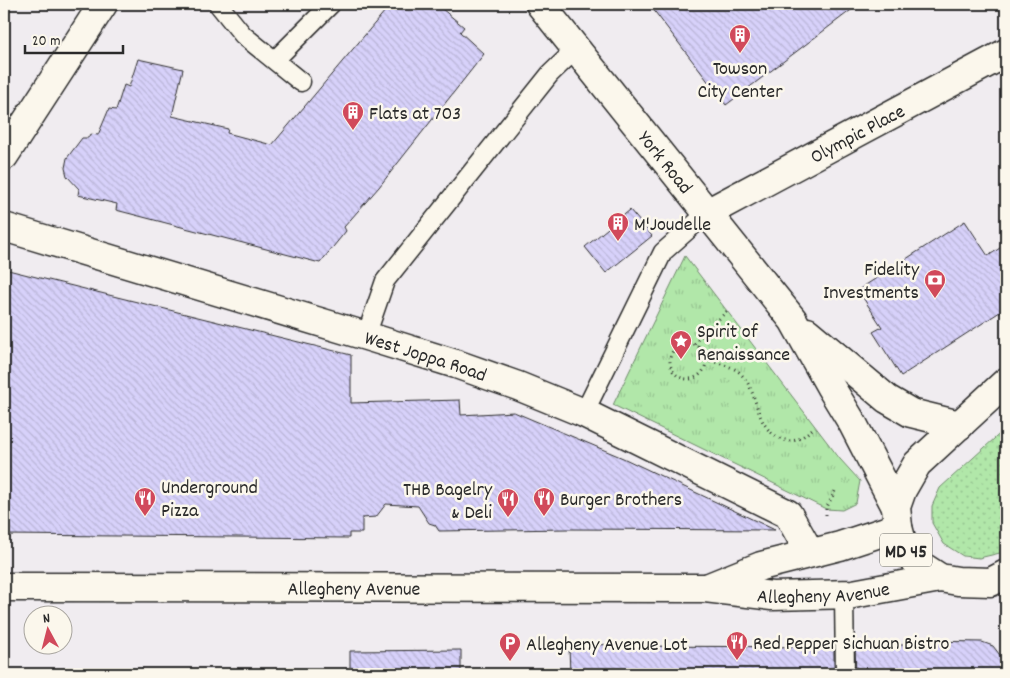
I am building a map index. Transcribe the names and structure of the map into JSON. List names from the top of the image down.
{
  "streets": {
    "street": [
      "Olympic Place",
      "York Road",
      "West Joppa Road",
      "MD 45",
      "Allegheny Avenue"
    ]
  },
  "crossings": [
    ["Olympic Place", "York Road"],
    ["York Road", "MD 45"],
    ["York Road", "Allegheny Avenue"],
    ["West Joppa Road", "Allegheny Avenue"],
    ["MD 45", "Allegheny Avenue"]
  ],
  "places": {
    "building": ["Towson City Center", "Flats at 703", "M'Joudelle"],
    "bank": ["Fidelity Investments"],
    "place": ["Spirit of Renaissance"],
    "restaurant": [
      "Underground Pizza",
      "Burger Brothers",
      "THB Bagelry & Deli",
      "Red Pepper Sichuan Bistro"
    ],
    "parking": ["Allegheny Avenue Lot"]
  },
  "scale_bar": "20 m",
  "north": "top"
}
